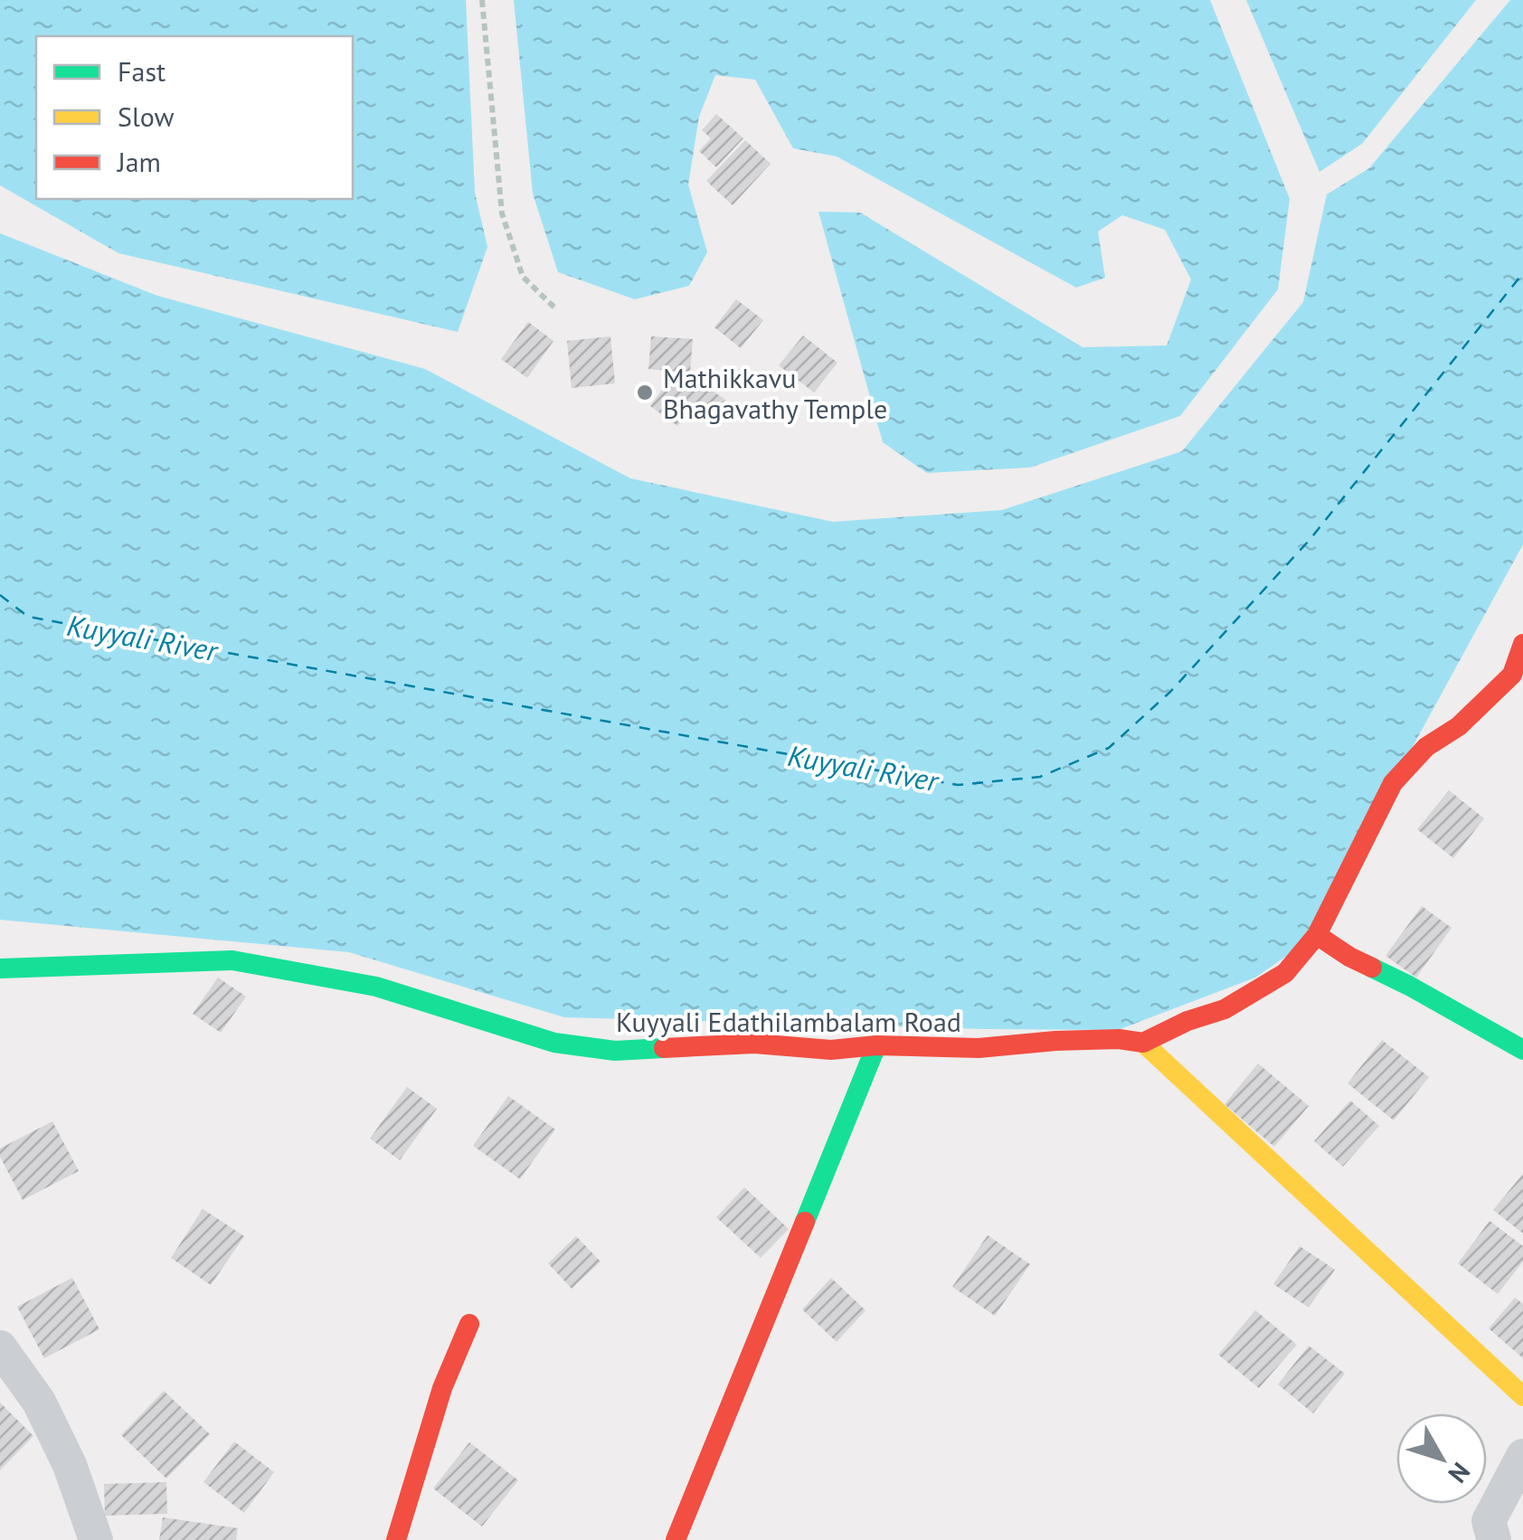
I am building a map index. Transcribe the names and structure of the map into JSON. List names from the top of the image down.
{
  "streets": {
    "street": ["Kuyyali Edathilambalam Road"]
  },
  "water": ["Kuyyali River"],
  "places": ["Mathikkavu Bhagavathy Temple"],
  "legend": ["Fast", "Slow", "Jam"],
  "north": "bottom right"
}
